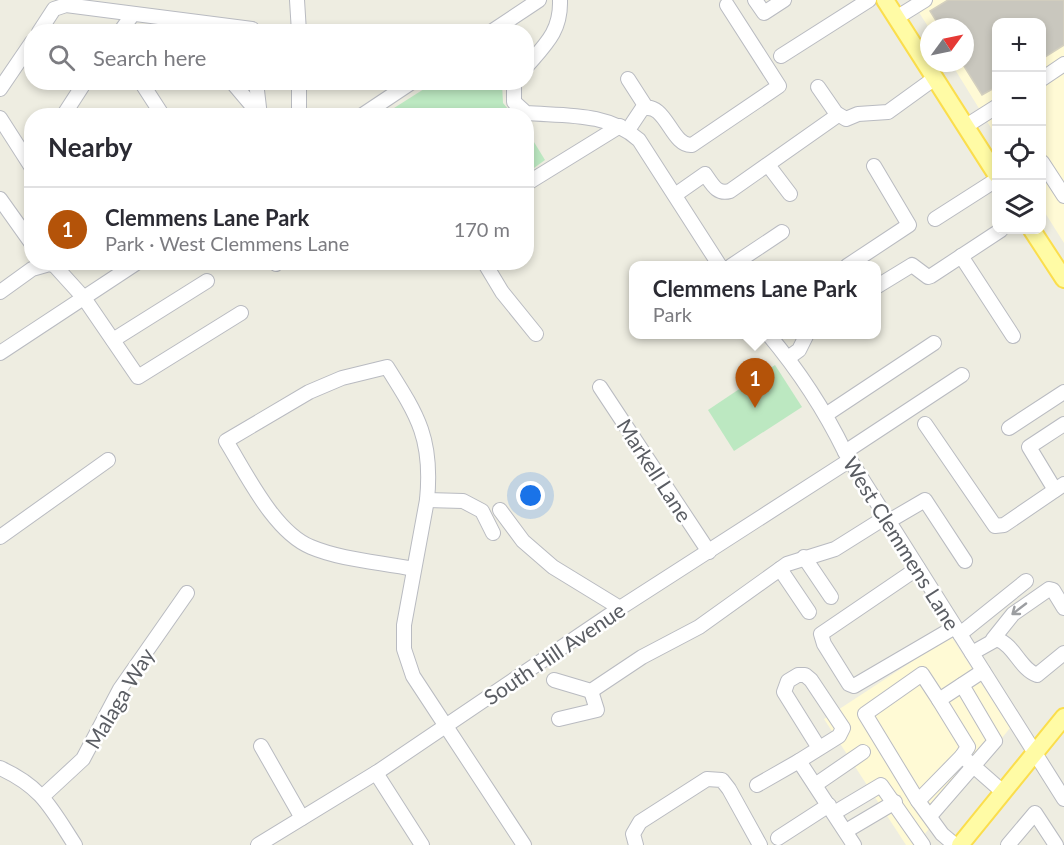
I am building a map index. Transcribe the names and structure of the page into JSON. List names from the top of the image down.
{
  "streets": {
    "street": [
      "Markell Lane",
      "West Clemmens Lane",
      "South Hill Avenue",
      "Malaga Way"
    ]
  },
  "crossings": [
    ["Markell Lane", "South Hill Avenue"],
    ["West Clemmens Lane", "South Hill Avenue"]
  ],
  "north": "top right",
  "page": {
    "map_buttons": ["+", "−"],
    "search": "Search here",
    "heading": "Nearby",
    "list": [
      {
        "mark": "1",
        "name": "Clemmens Lane Park",
        "note": "Park · West Clemmens Lane",
        "value": "170 m"
      }
    ],
    "popup": ["Clemmens Lane Park", "Park"],
    "pins": "1"
  }
}
